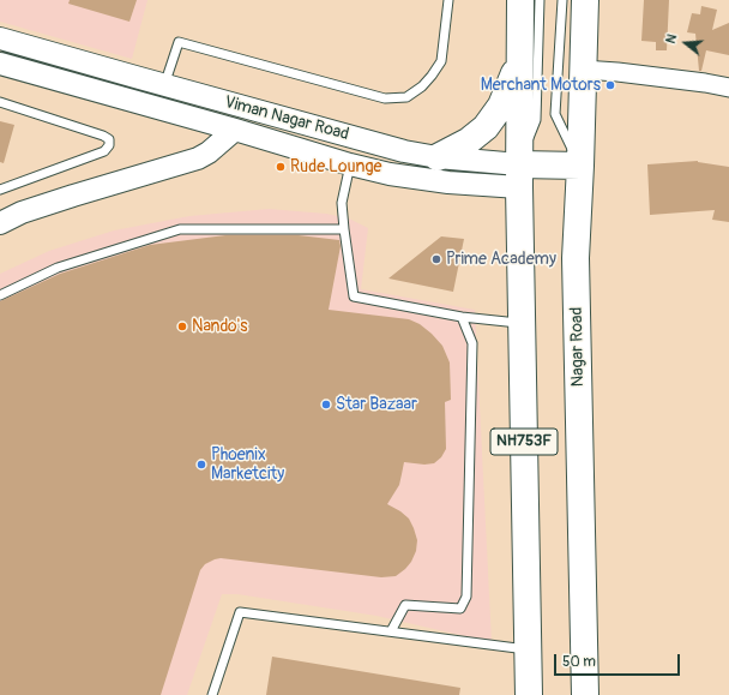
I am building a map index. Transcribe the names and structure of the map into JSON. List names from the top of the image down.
{
  "streets": {
    "highway": ["Viman Nagar Road", "Nagar Road", "NH753F"]
  },
  "crossings": [
    ["Viman Nagar Road", "Nagar Road"],
    ["Viman Nagar Road", "NH753F"]
  ],
  "places": [
    "Merchant Motors",
    "Rude Lounge",
    "Prime Academy",
    "Nando's",
    "Star Bazaar",
    "Phoenix Marketcity"
  ],
  "scale_bar": "50 m",
  "north": "left"
}
